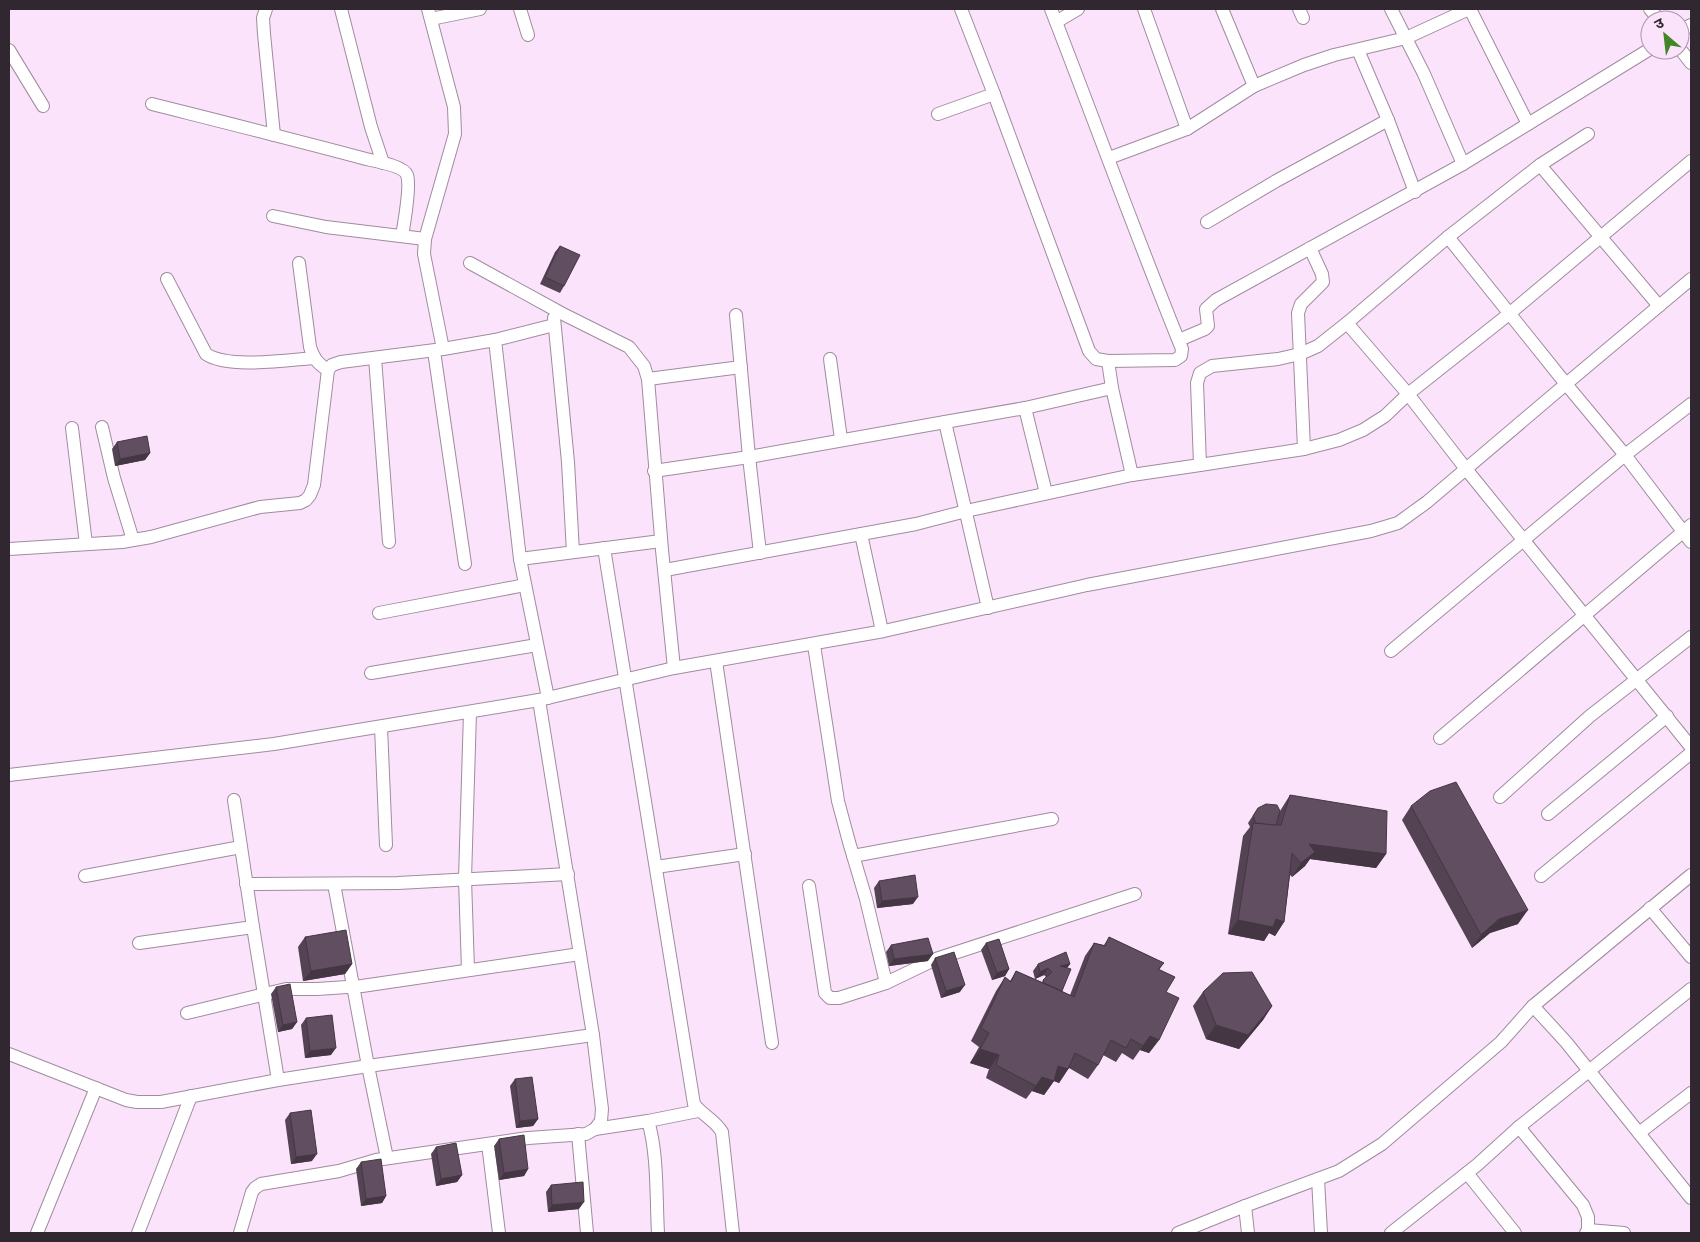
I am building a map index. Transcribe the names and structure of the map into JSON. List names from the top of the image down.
{
  "north": "top left"
}
